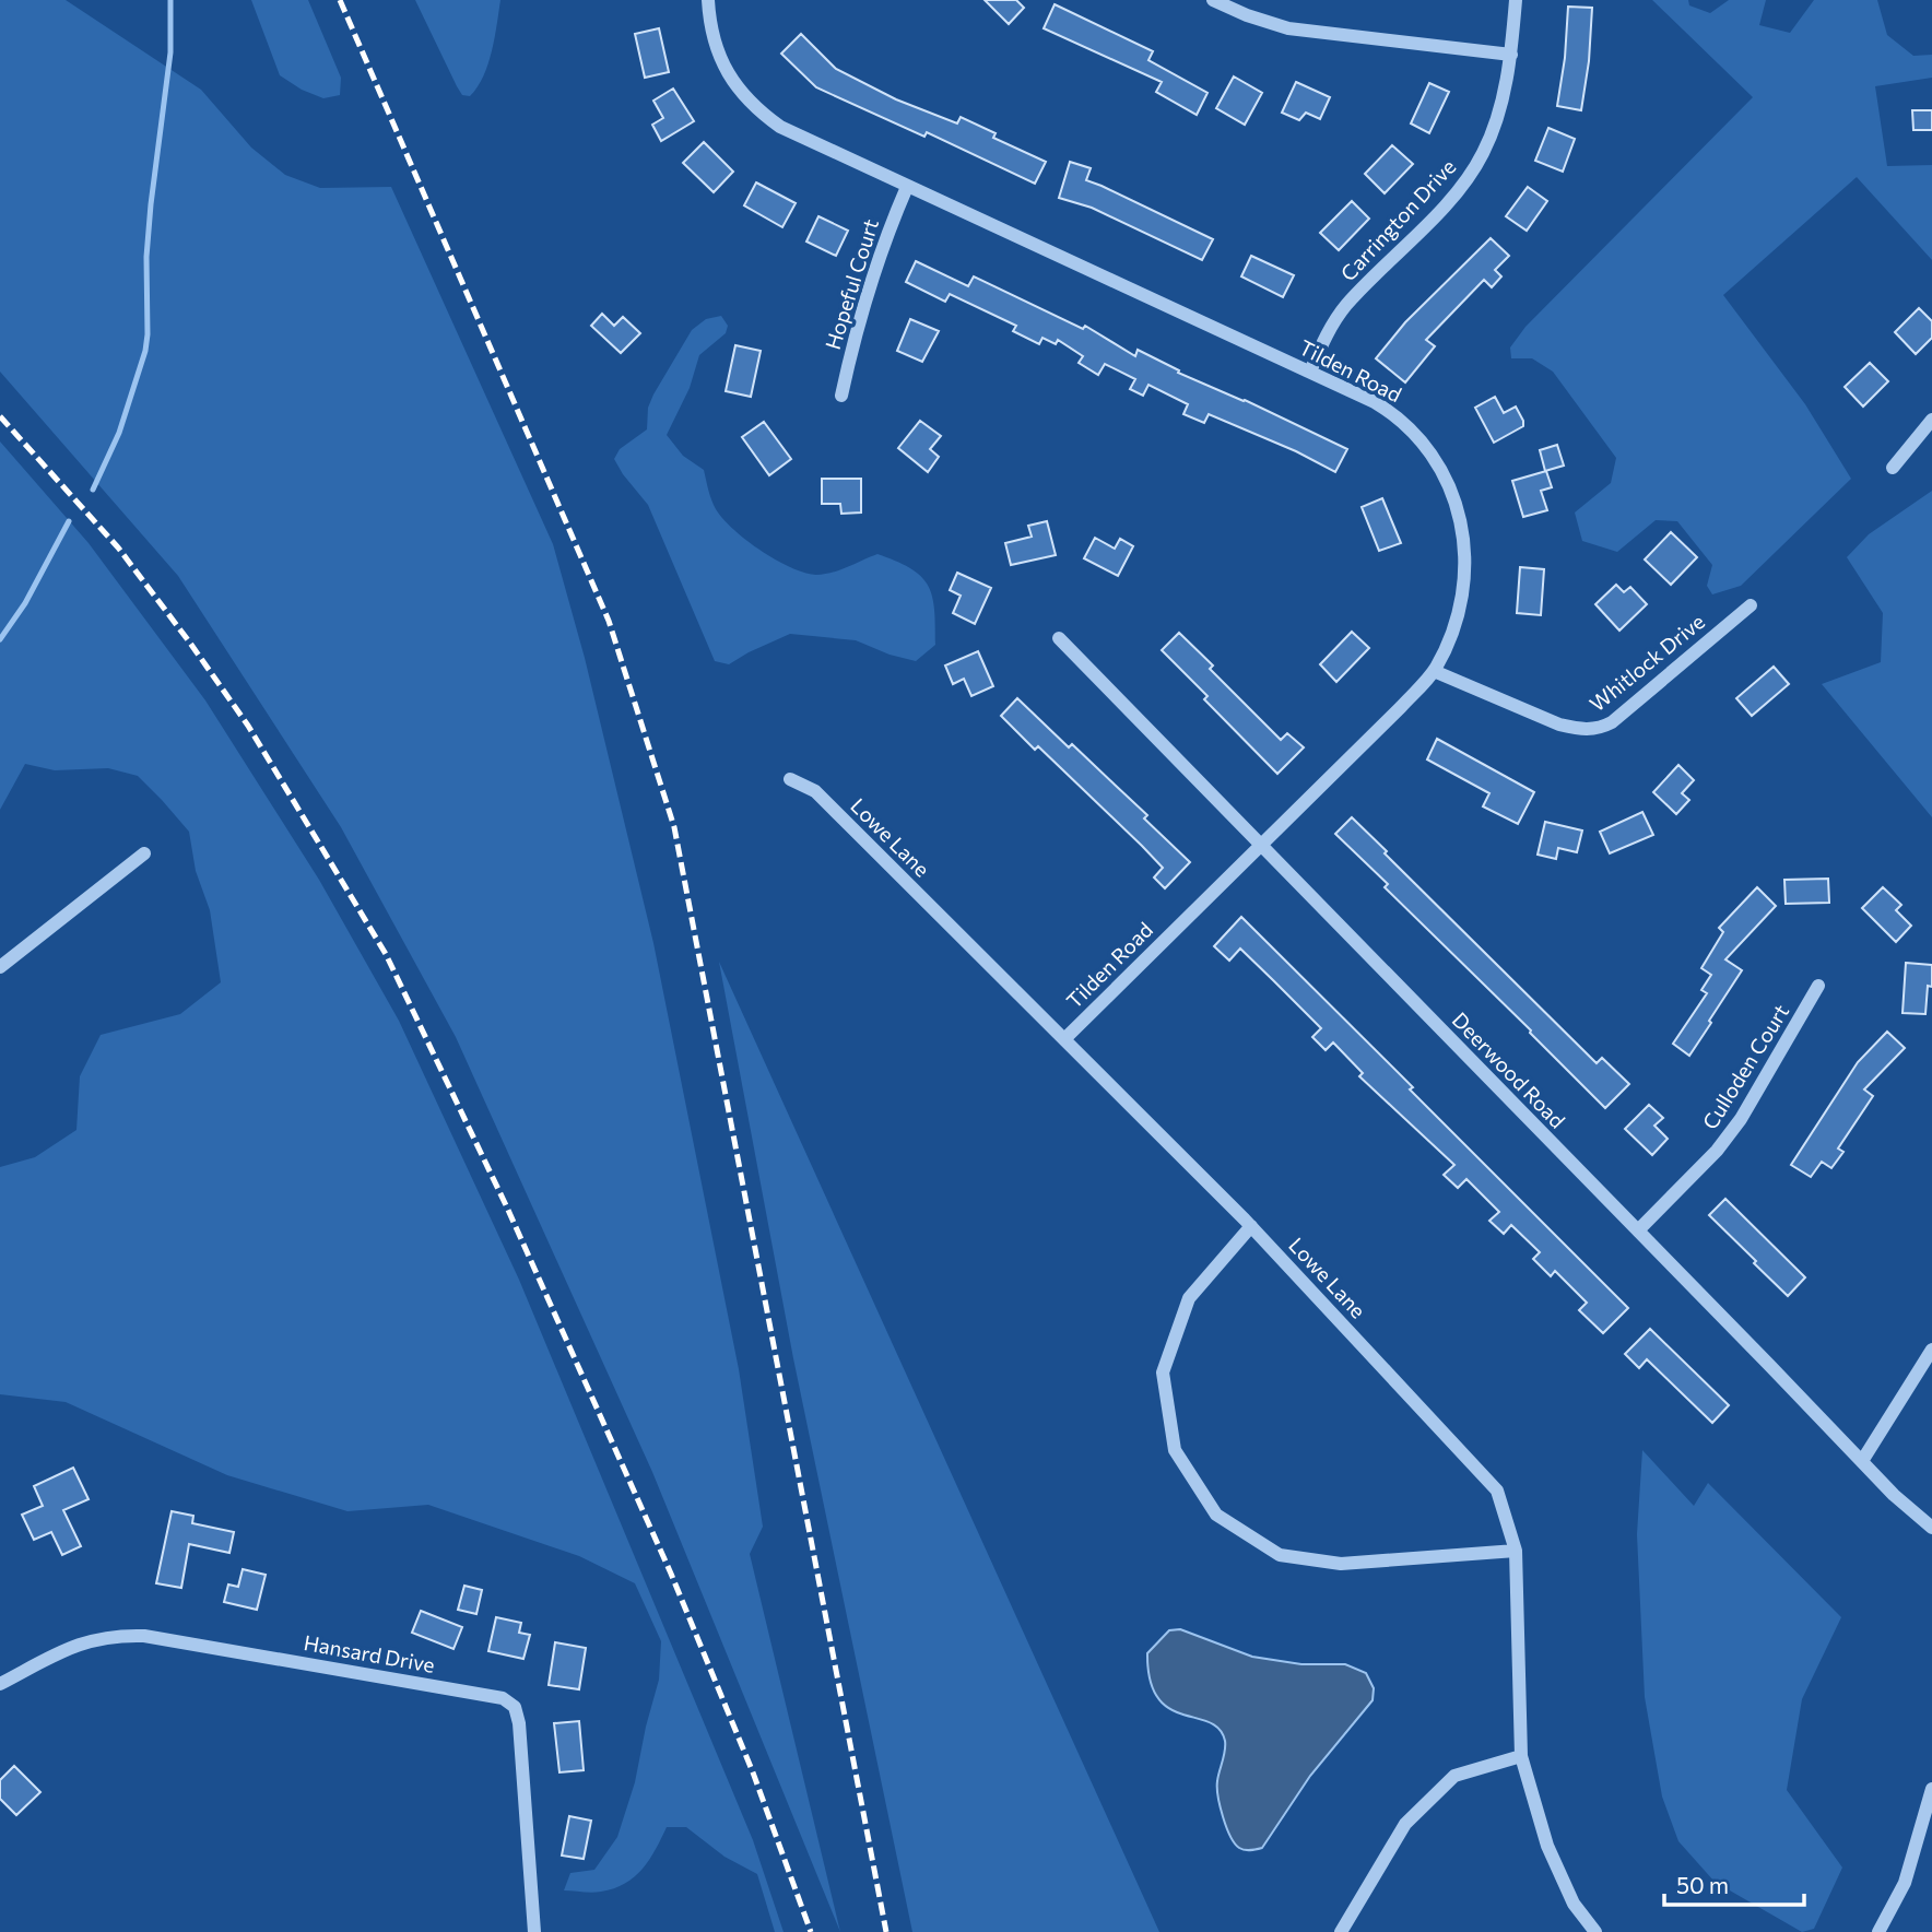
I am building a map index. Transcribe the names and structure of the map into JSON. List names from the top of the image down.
{
  "streets": {
    "street": [
      "Carrington Drive",
      "Hopeful Court",
      "Tilden Road",
      "Whitlock Drive",
      "Lowe Lane",
      "Culloden Court",
      "Deerwood Road",
      "Hansard Drive"
    ]
  },
  "crossings": [
    ["Carrington Drive", "Tilden Road"],
    ["Hopeful Court", "Tilden Road"],
    ["Tilden Road", "Whitlock Drive"],
    ["Tilden Road", "Lowe Lane"],
    ["Tilden Road", "Deerwood Road"],
    ["Culloden Court", "Deerwood Road"]
  ],
  "scale_bar": "50 m"
}
